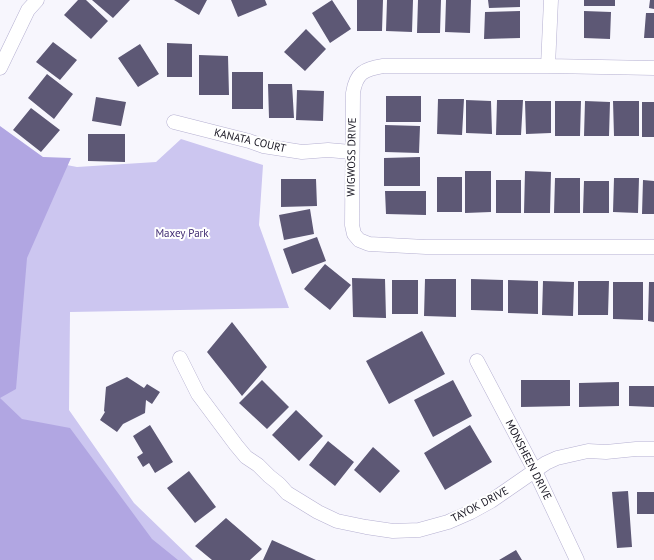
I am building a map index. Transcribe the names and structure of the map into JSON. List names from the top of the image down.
{
  "streets": {
    "street": [
      "KANATA COURT",
      "WIGWOSS DRIVE",
      "MONSHEEN DRIVE",
      "TAYOK DRIVE"
    ]
  },
  "crossings": [
    ["KANATA COURT", "WIGWOSS DRIVE"],
    ["MONSHEEN DRIVE", "TAYOK DRIVE"]
  ],
  "parks": ["Maxey Park"]
}
